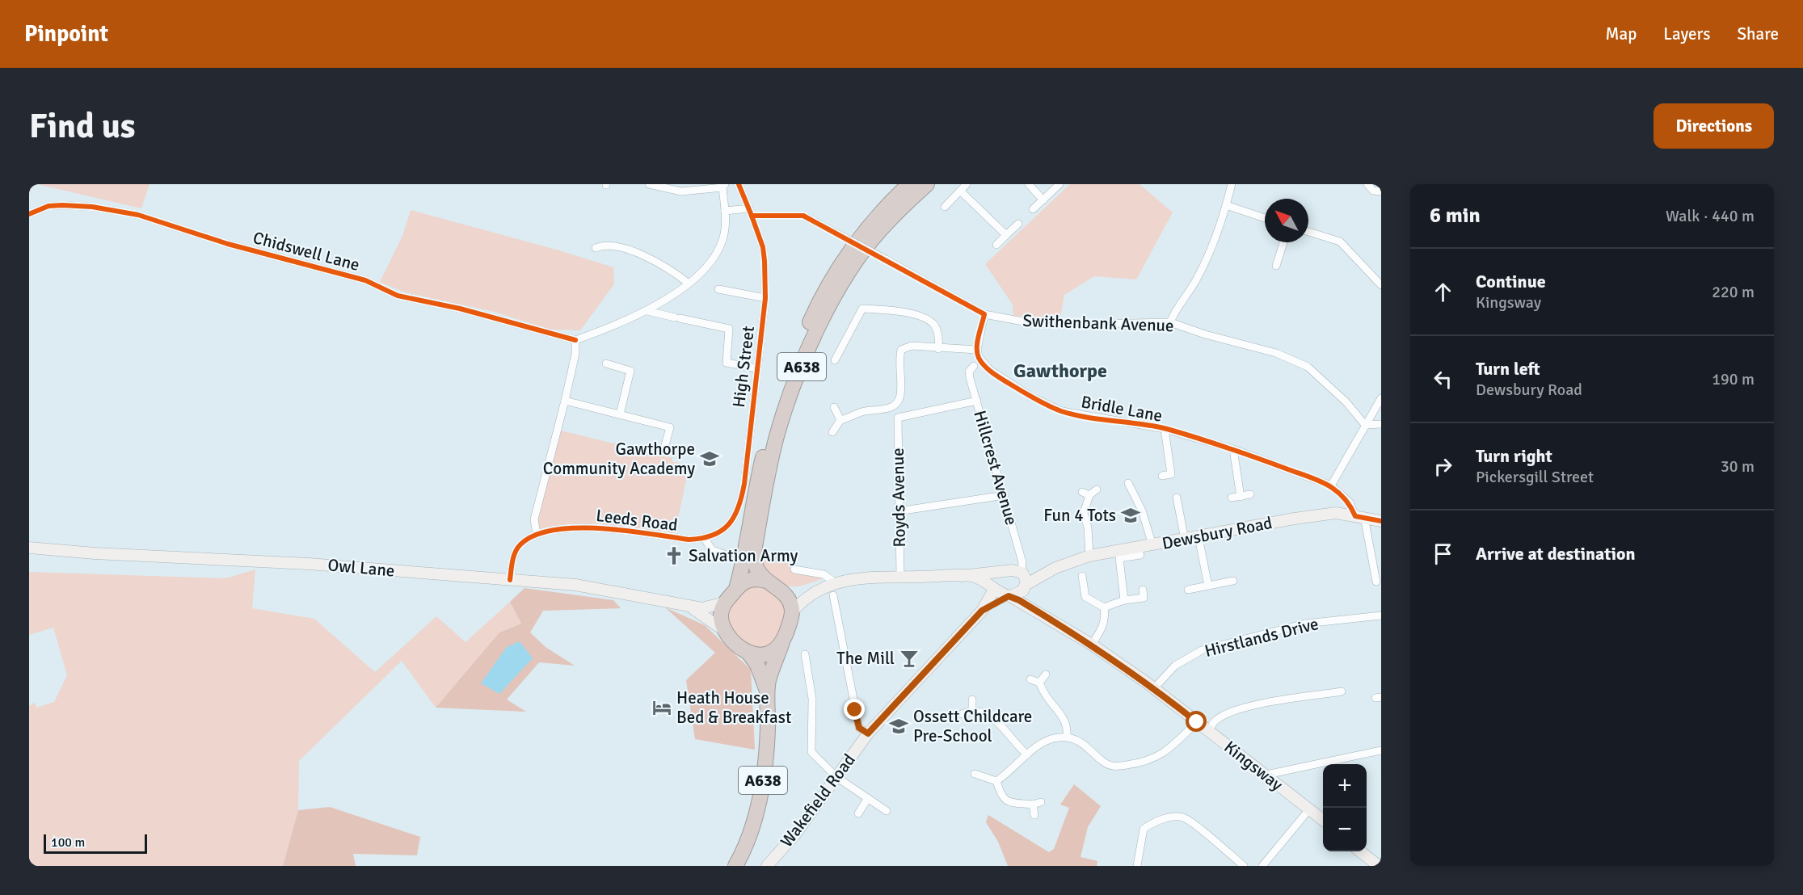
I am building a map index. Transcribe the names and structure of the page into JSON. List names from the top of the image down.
{
  "streets": {
    "highway": ["A638"],
    "main road": [
      "Dewsbury Road",
      "Owl Lane",
      "Kingsway",
      "Wakefield Road"
    ],
    "street": [
      "Chidswell Lane",
      "Swithenbank Avenue",
      "High Street",
      "Bridle Lane",
      "Hillcrest Avenue",
      "Royds Avenue",
      "Leeds Road",
      "Hirstlands Drive"
    ]
  },
  "crossings": [
    ["Swithenbank Avenue", "High Street"],
    ["High Street", "Leeds Road"],
    ["A638", "Owl Lane"],
    ["Bridle Lane", "Dewsbury Road"],
    ["Hillcrest Avenue", "Royds Avenue"],
    ["Hillcrest Avenue", "Dewsbury Road"],
    ["Hillcrest Avenue", "Kingsway"],
    ["Leeds Road", "Owl Lane"],
    ["Dewsbury Road", "Kingsway"],
    ["Hirstlands Drive", "Kingsway"]
  ],
  "districts": ["Gawthorpe"],
  "places": {
    "school or university": ["Gawthorpe Community Academy", "Fun 4 Tots", "Ossett Childcare Pre-School"],
    "church": ["Salvation Army"],
    "bar": ["The Mill"],
    "hotel": ["Heath House Bed & Breakfast"]
  },
  "scale_bar": "100 m",
  "north": "top left",
  "page": {
    "header": "Pinpoint",
    "nav": ["Map", "Layers", "Share"],
    "buttons": "Directions",
    "title": "Find us",
    "heading": ["6 min", "Walk · 440 m"],
    "list": [
      ["Continue", "Kingsway", "220 m"],
      ["Turn left", "Dewsbury Road", "190 m"],
      ["Turn right", "Pickersgill Street", "30 m"],
      "Arrive at destination"
    ],
    "map_buttons": ["+", "−"],
    "scale": "100 m"
  }
}
